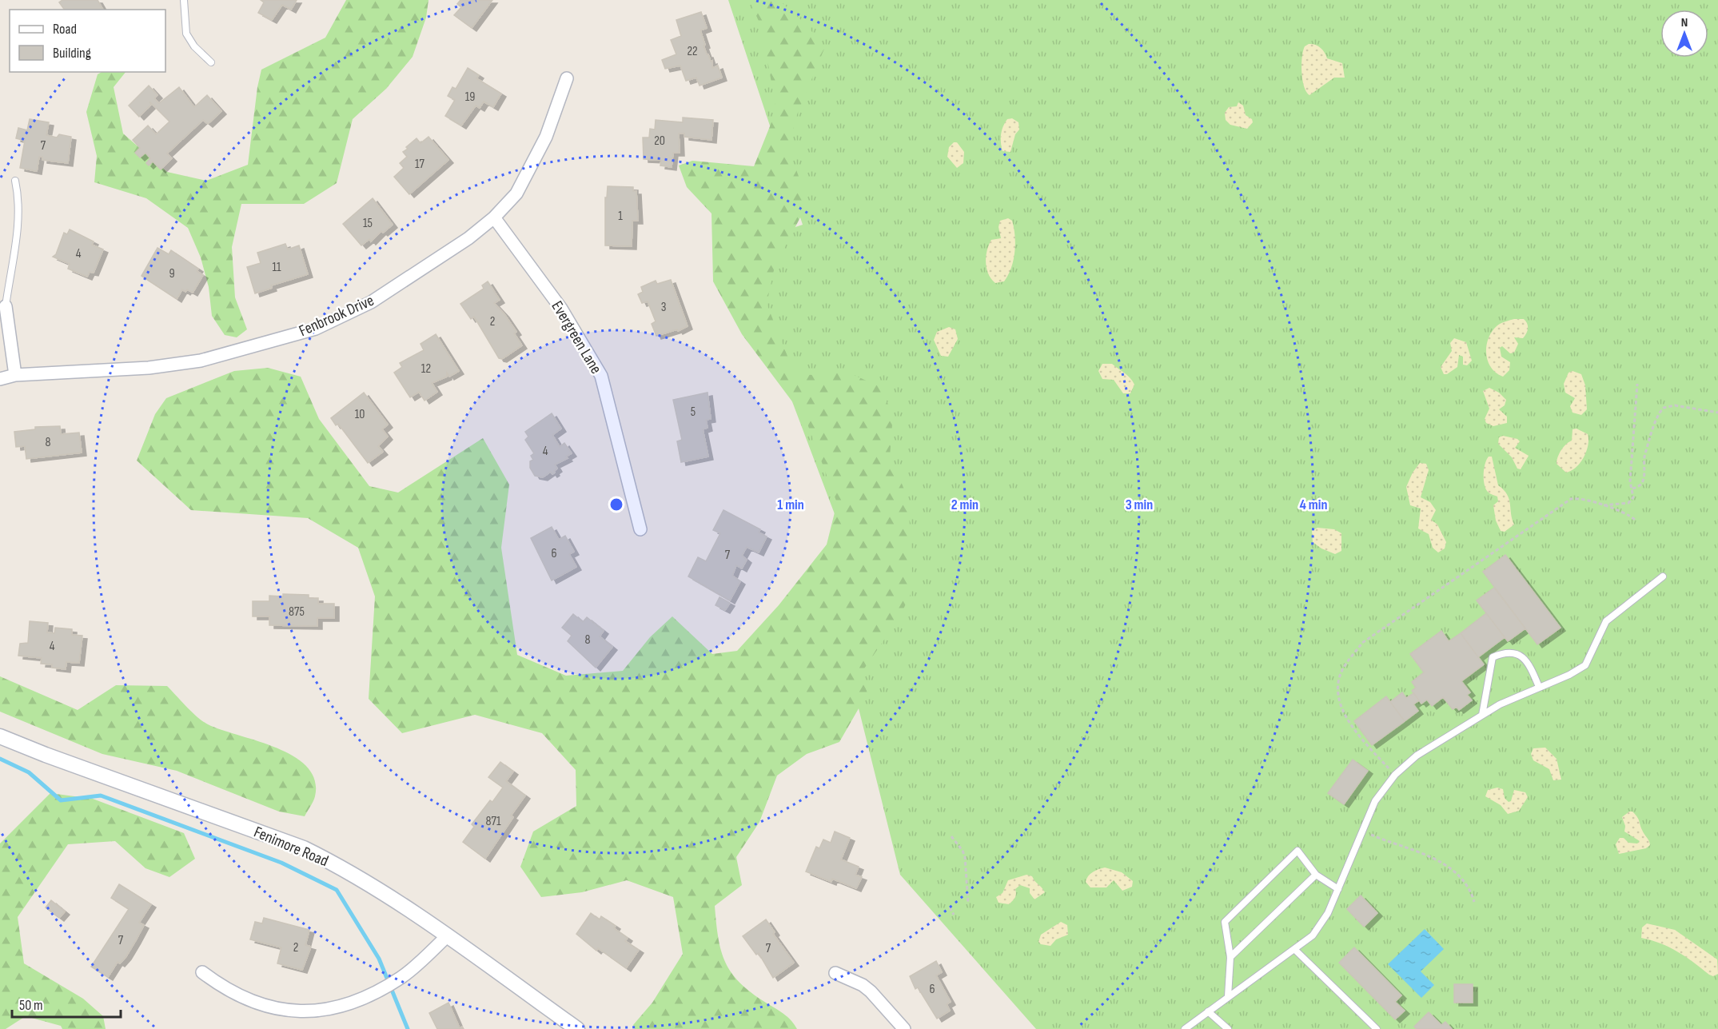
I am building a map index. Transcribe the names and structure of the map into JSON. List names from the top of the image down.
{
  "streets": {
    "street": ["Fenbrook Drive", "Evergreen Lane", "Fenimore Road"]
  },
  "crossings": [
    ["Fenbrook Drive", "Evergreen Lane"]
  ],
  "house_numbers": [
    "22",
    "19",
    "20",
    "7",
    "17",
    "1",
    "15",
    "4",
    "11",
    "9",
    "3",
    "2",
    "12",
    "5",
    "10",
    "8",
    "4",
    "6",
    "7",
    "875",
    "8",
    "4",
    "871",
    "7",
    "2",
    "7",
    "6"
  ],
  "legend": ["Road", "Building"],
  "scale_bar": "50 m",
  "north": "top",
  "rings": [
    "1 min",
    "2 min",
    "3 min",
    "4 min"
  ]
}
